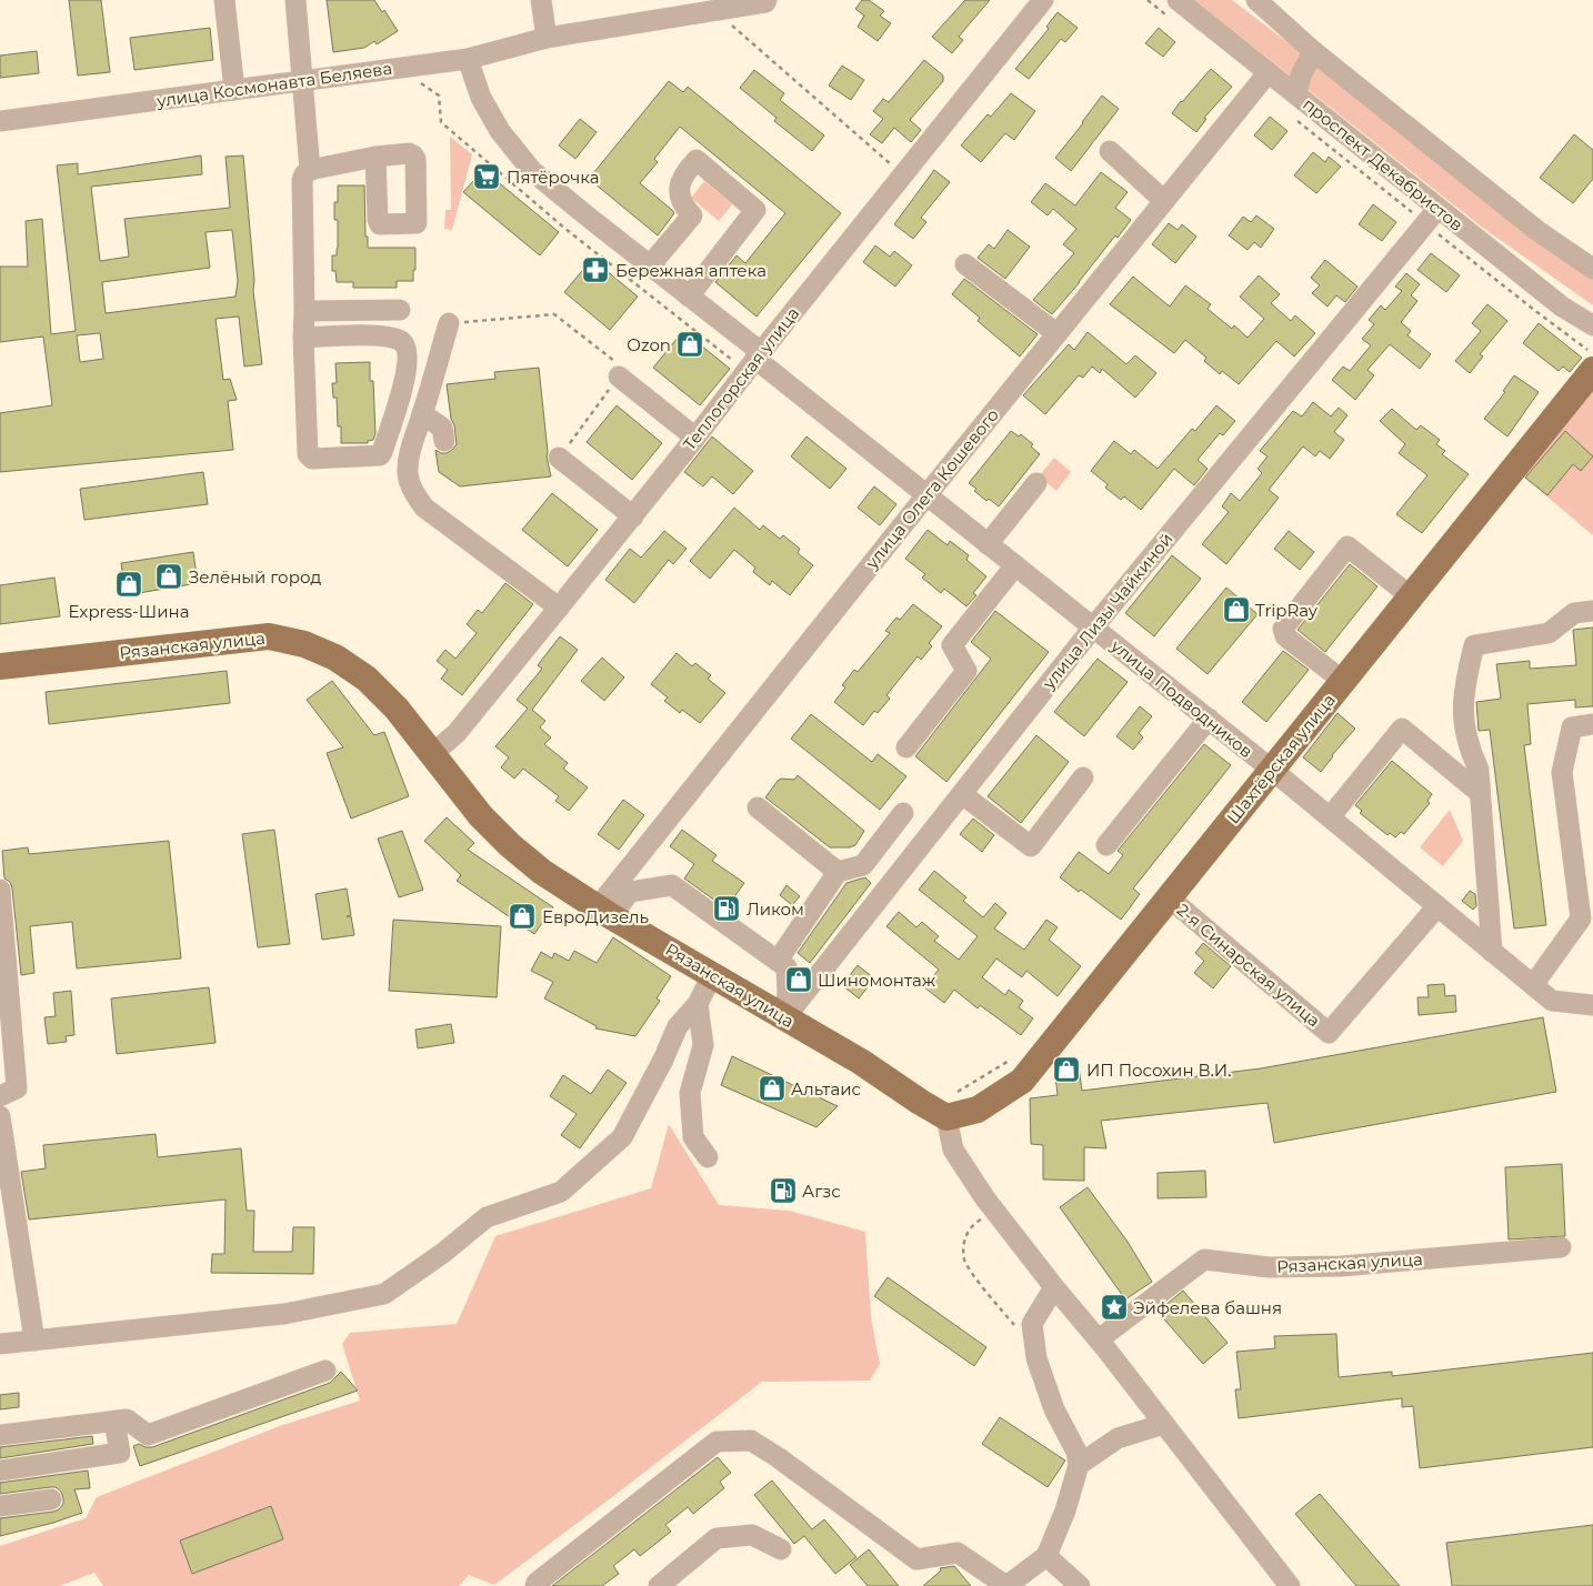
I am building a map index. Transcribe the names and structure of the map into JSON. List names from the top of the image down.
{
  "streets": {
    "main road": ["Рязанская улица", "Шахтёрская улица"],
    "street": [
      "улица Космонавта Беляева",
      "проспект Декабристов",
      "Теплогорская улица",
      "улица Олега Кошевого",
      "улица Лизы Чайкиной",
      "улица Подводников",
      "2-я Синарская улица"
    ]
  },
  "crossings": [
    ["улица Космонавта Беляева", "улица Подводников"],
    ["проспект Декабристов", "улица Олега Кошевого"],
    ["проспект Декабристов", "улица Лизы Чайкиной"],
    ["Теплогорская улица", "Рязанская улица"],
    ["Теплогорская улица", "улица Подводников"],
    ["улица Олега Кошевого", "Рязанская улица"],
    ["улица Олега Кошевого", "улица Подводников"],
    ["улица Лизы Чайкиной", "Рязанская улица"],
    ["улица Лизы Чайкиной", "улица Подводников"],
    ["Рязанская улица", "Шахтёрская улица"],
    ["улица Подводников", "Шахтёрская улица"],
    ["улица Подводников", "2-я Синарская улица"],
    ["Шахтёрская улица", "2-я Синарская улица"]
  ],
  "places": {
    "supermarket": ["Пятёрочка"],
    "pharmacy": ["Бережная аптека"],
    "shop": [
      "Ozon",
      "Зелёный город",
      "Express-Шина",
      "TripRay",
      "ЕвроДизель",
      "Шиномонтаж",
      "ИП Посохин В.И.",
      "Альтаис"
    ],
    "fuel station": ["Ликом", "Агзс"],
    "place": ["Эйфелева башня"]
  }
}
